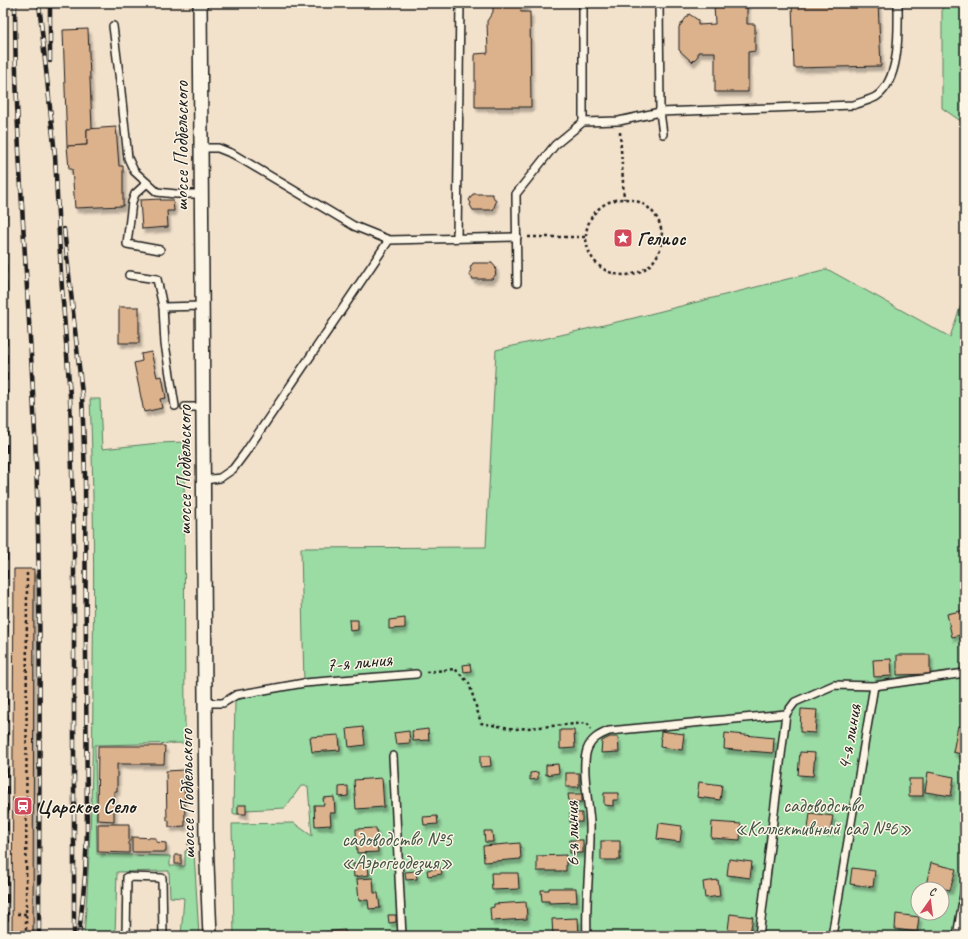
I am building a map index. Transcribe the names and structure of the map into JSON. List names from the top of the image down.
{
  "streets": {
    "street": ["шоссе Подбельского"],
    "lane": ["7-я линия", "4-я линия", "6-я линия"]
  },
  "crossings": [
    ["шоссе Подбельского", "7-я линия"]
  ],
  "parks": ["садоводство «Коллективный сад №6»", "садоводство №5 «Аэрогеодезия»"],
  "places": {
    "place": ["Гелиос"],
    "station": ["Царское Село"]
  },
  "north": "top"
}
